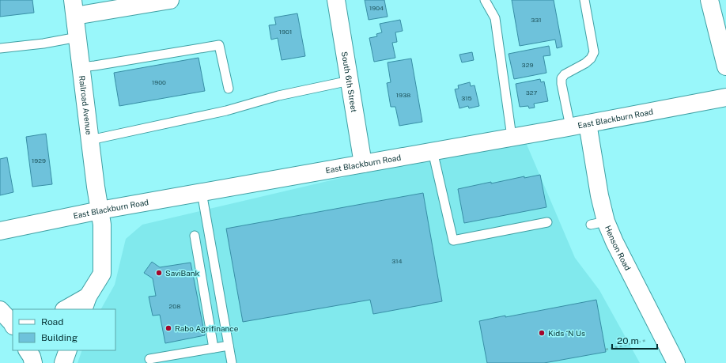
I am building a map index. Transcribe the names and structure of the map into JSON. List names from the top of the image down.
{
  "streets": {
    "main road": [
      "South 6th Street",
      "Railroad Avenue",
      "East Blackburn Road",
      "Henson Road"
    ]
  },
  "crossings": [
    ["South 6th Street", "East Blackburn Road"],
    ["Railroad Avenue", "East Blackburn Road"],
    ["East Blackburn Road", "Henson Road"]
  ],
  "places": ["SaviBank", "Rabo Agrifinance", "Kids ‘N Us"],
  "house_numbers": [
    "1904",
    "331",
    "1901",
    "329",
    "1900",
    "327",
    "1938",
    "315",
    "1929",
    "314",
    "208"
  ],
  "legend": ["Road", "Building"],
  "scale_bar": "20 m"
}
